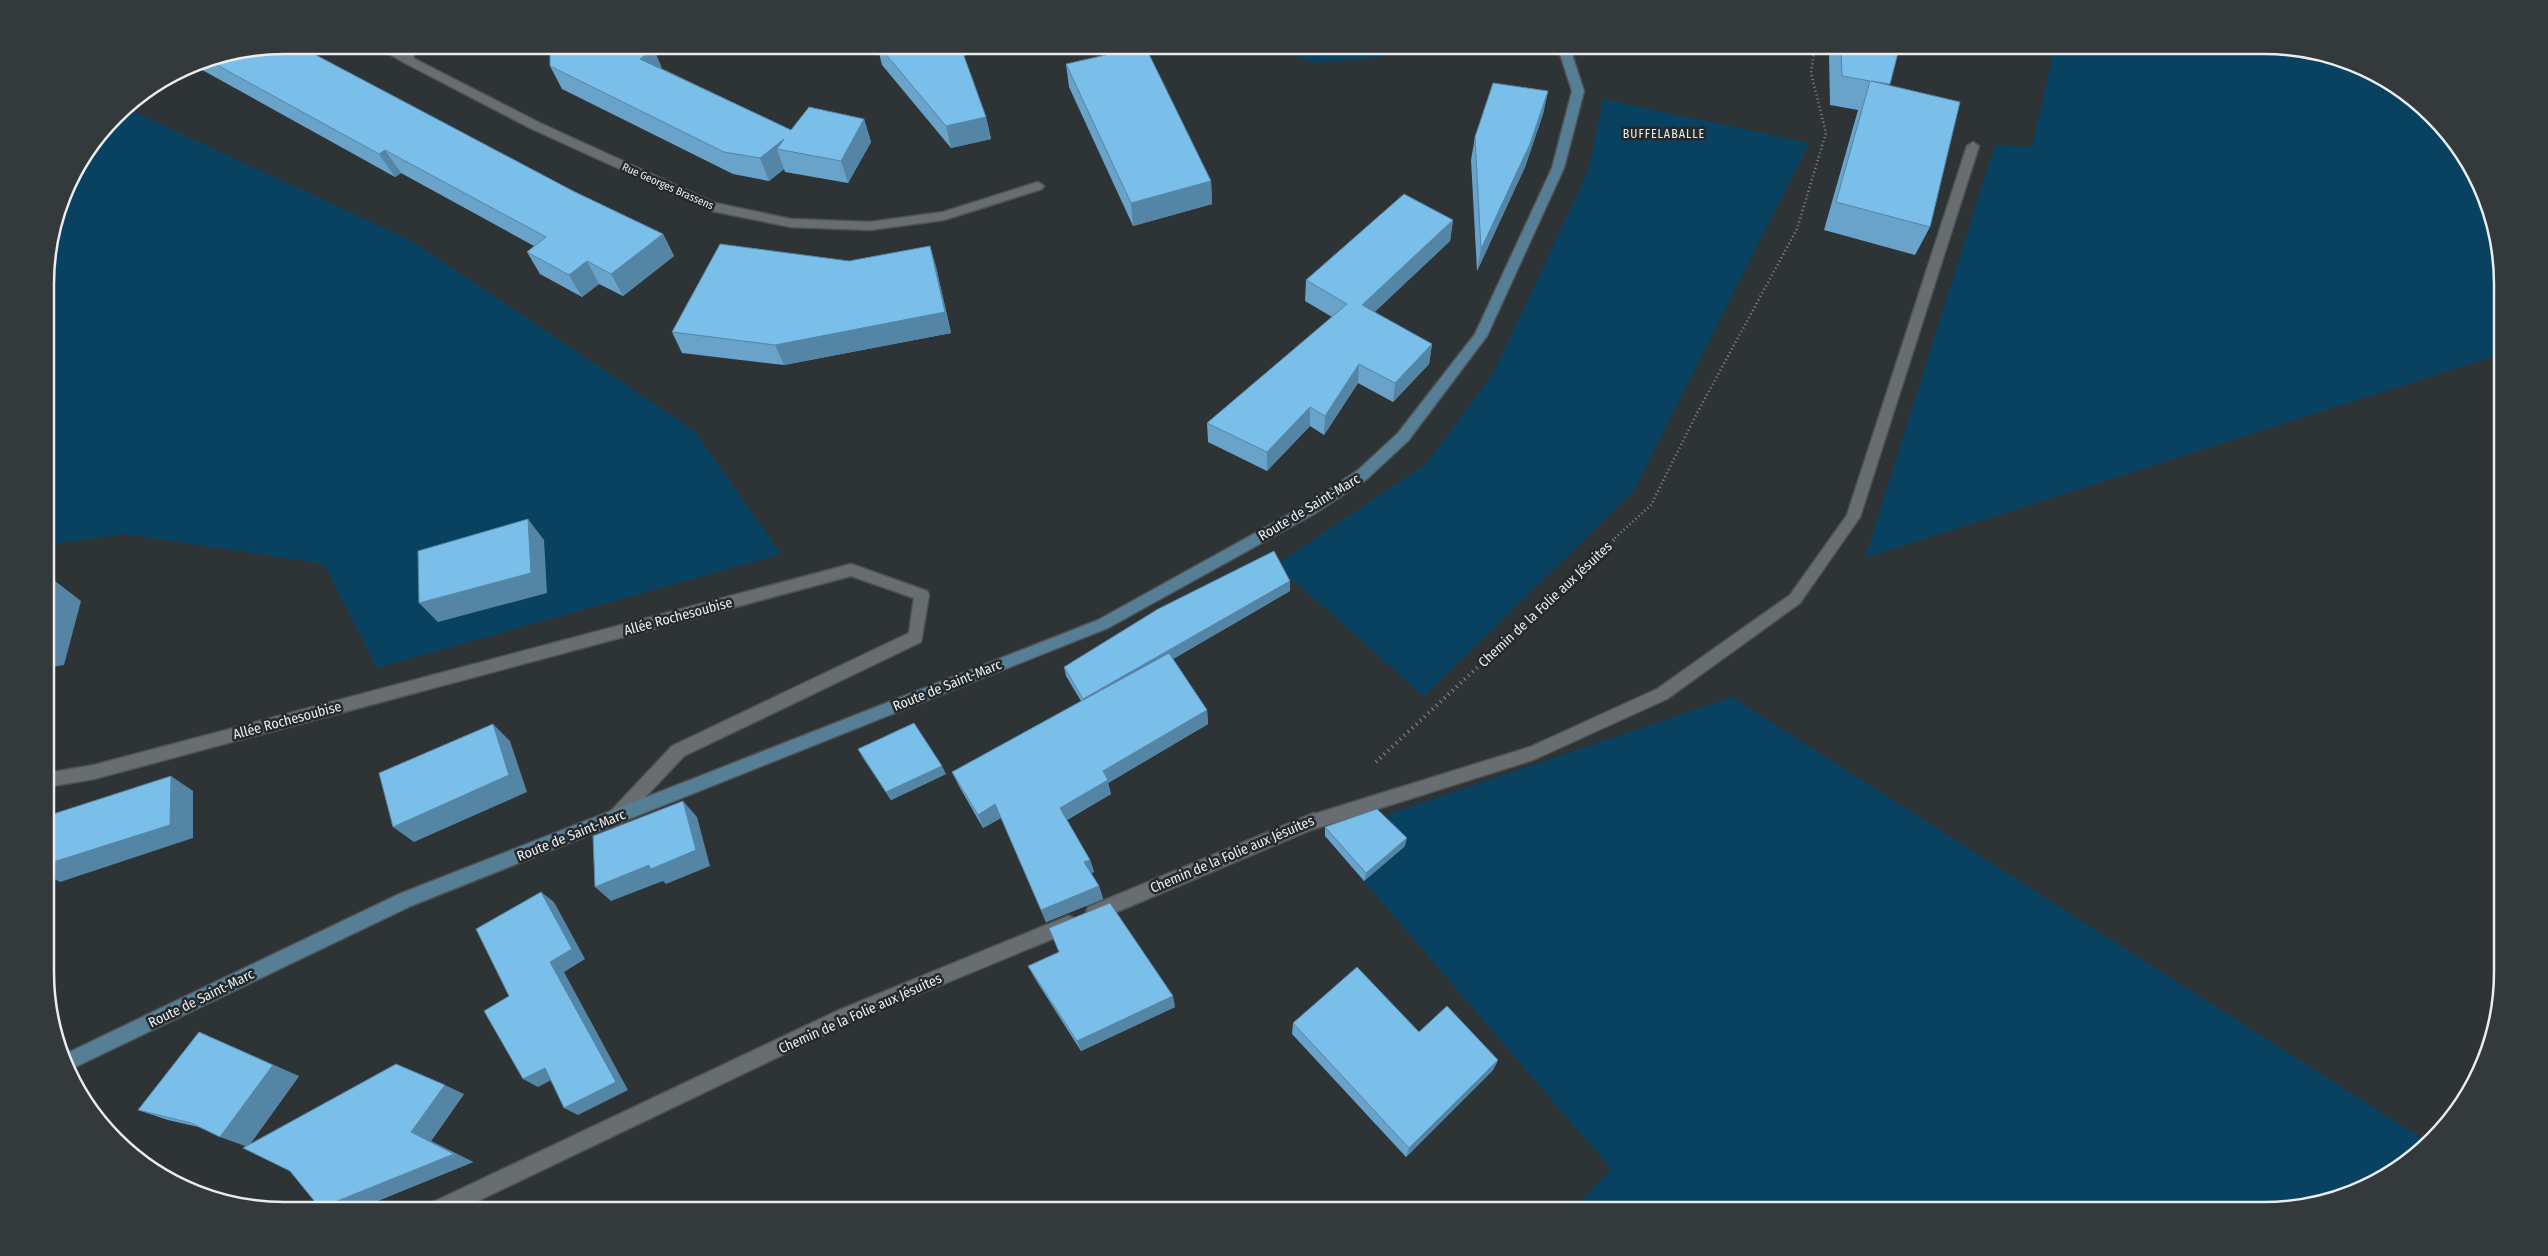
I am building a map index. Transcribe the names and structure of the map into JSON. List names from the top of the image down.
{
  "streets": {
    "street": [
      "Rue Georges Brassens",
      "Route de Saint-Marc",
      "Chemin de la Folie aux Jésuites",
      "Allée Rochesoubise"
    ]
  },
  "crossings": [
    ["Route de Saint-Marc", "Allée Rochesoubise"]
  ],
  "districts": ["BUFFELABALLE"]
}
